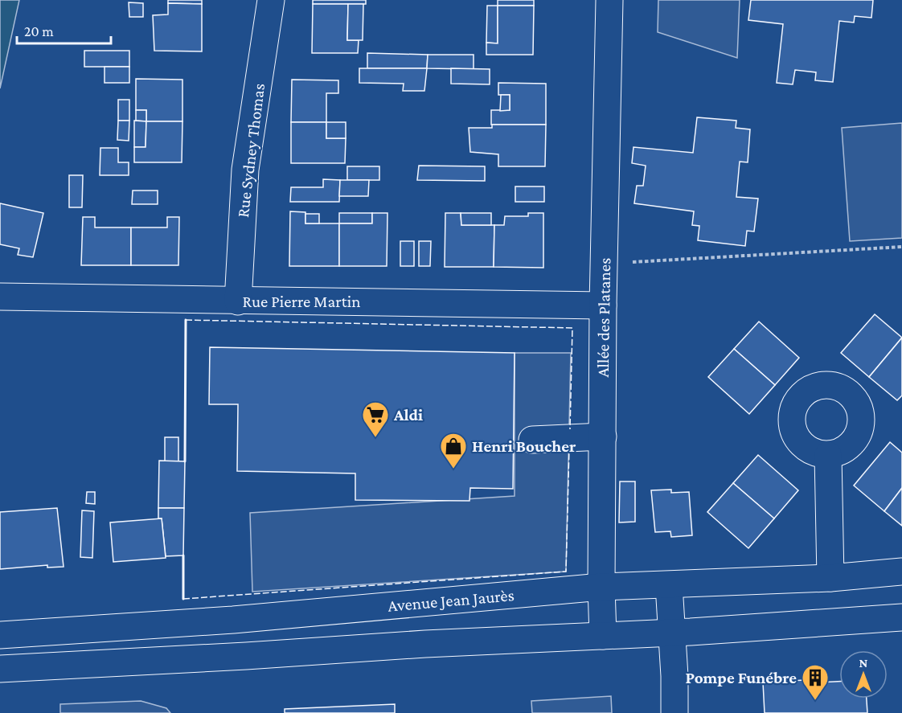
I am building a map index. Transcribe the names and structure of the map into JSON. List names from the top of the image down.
{
  "streets": {
    "main road": [
      "Rue Sydney Thomas",
      "Rue Pierre Martin",
      "Allée des Platanes",
      "Avenue Jean Jaurès"
    ]
  },
  "crossings": [
    ["Rue Sydney Thomas", "Rue Pierre Martin"],
    ["Rue Pierre Martin", "Allée des Platanes"],
    ["Allée des Platanes", "Avenue Jean Jaurès"]
  ],
  "places": {
    "supermarket": ["Aldi"],
    "shop": ["Henri Boucher"],
    "building": ["Pompe Funébre"]
  },
  "scale_bar": "20 m",
  "north": "top"
}
